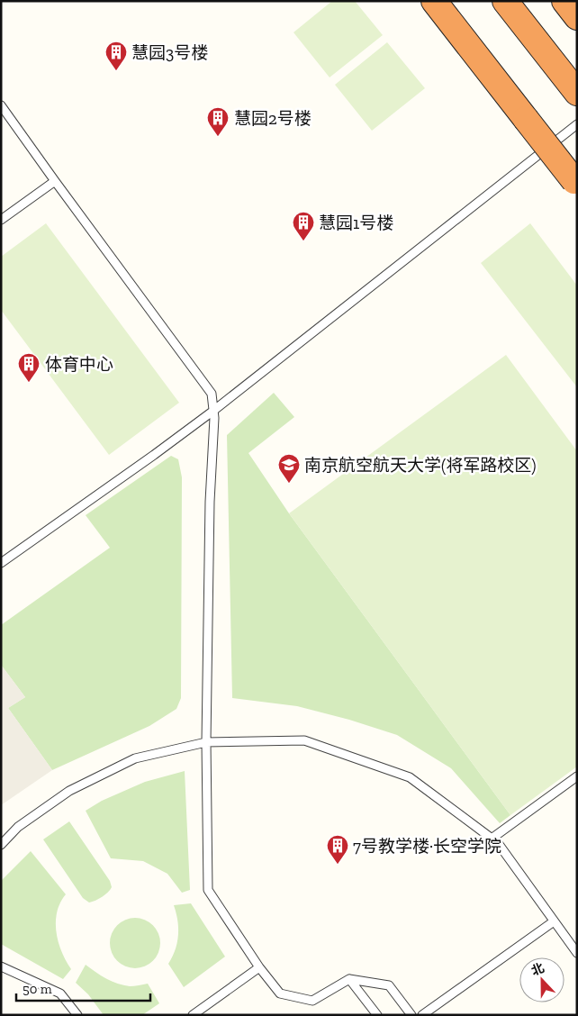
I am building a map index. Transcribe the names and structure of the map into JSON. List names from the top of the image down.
{
  "places": {
    "building": [
      "慧园3号楼",
      "慧园2号楼",
      "慧园1号楼",
      "体育中心",
      "7号教学楼·长空学院"
    ],
    "school or university": ["南京航空航天大学(将军路校区)"]
  },
  "scale_bar": "50 m",
  "north": "top"
}
